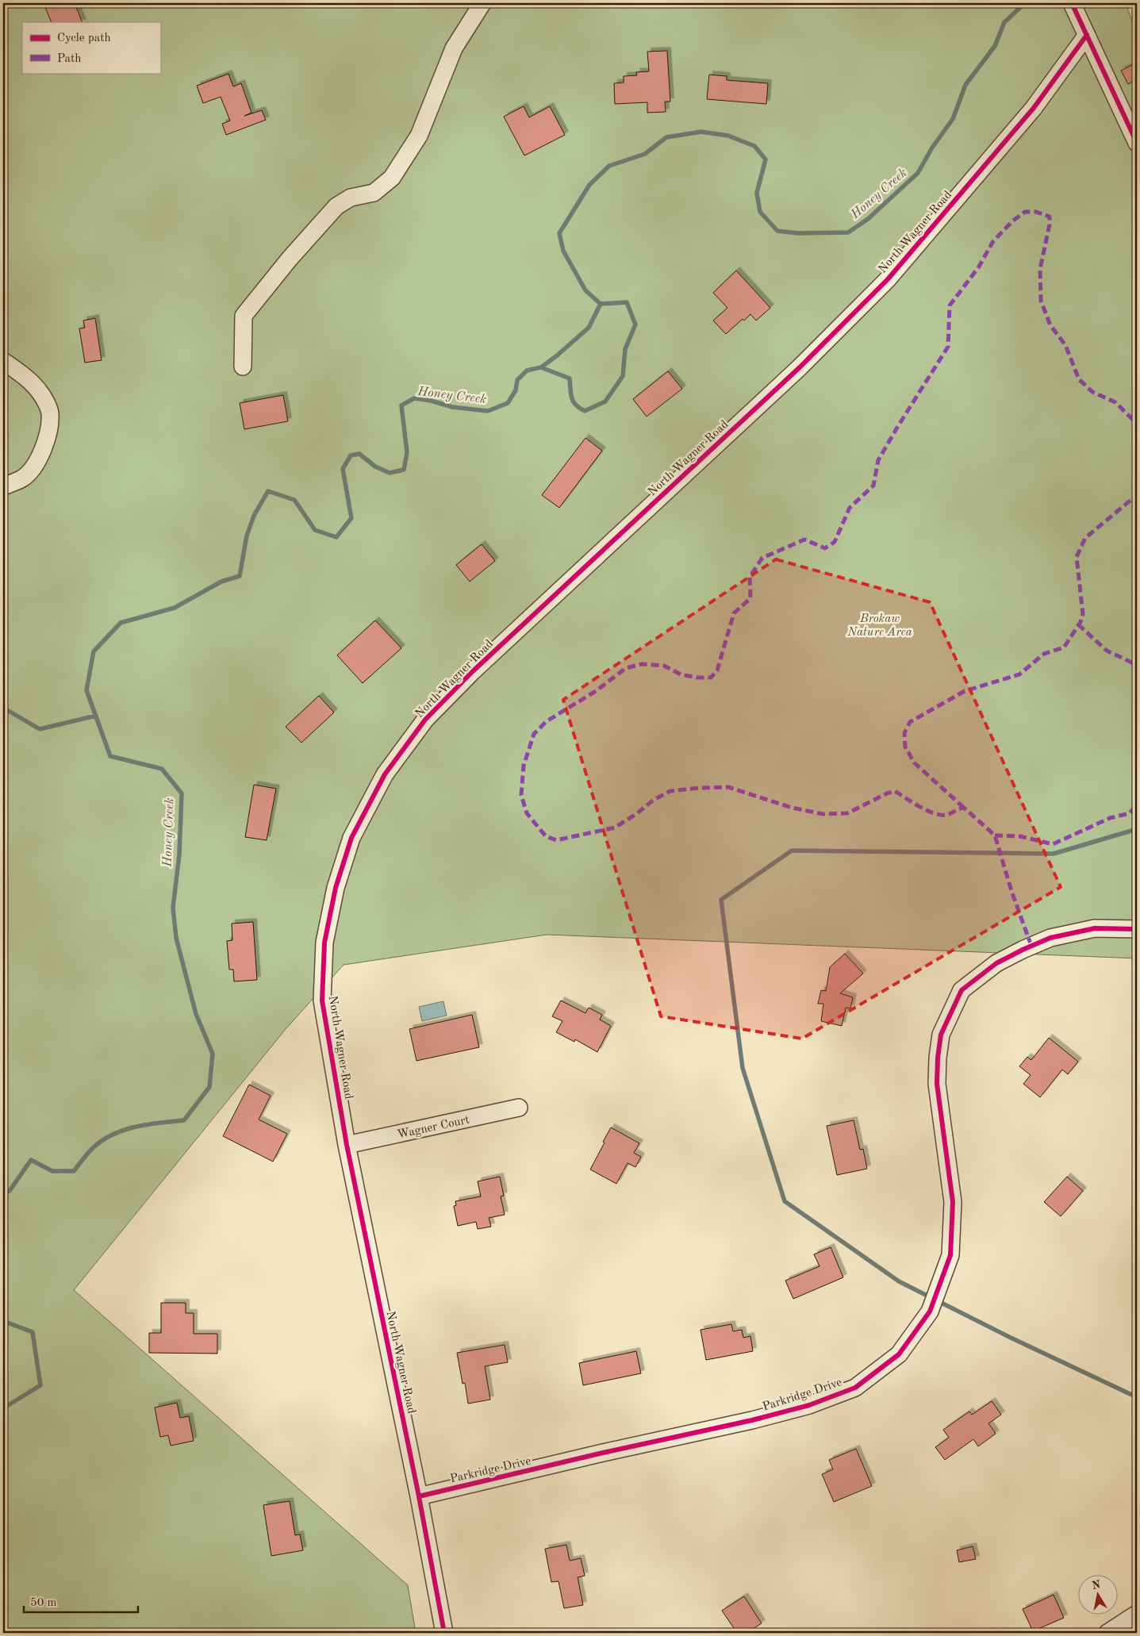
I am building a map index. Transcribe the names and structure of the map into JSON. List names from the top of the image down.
{
  "streets": {
    "street": ["North Wagner Road", "Wagner Court", "Parkridge Drive"]
  },
  "crossings": [
    ["North Wagner Road", "Wagner Court"],
    ["North Wagner Road", "Parkridge Drive"]
  ],
  "water": ["Honey Creek"],
  "parks": ["Brokaw Nature Area"],
  "legend": ["Cycle path", "Path"],
  "scale_bar": "50 m",
  "north": "top"
}
